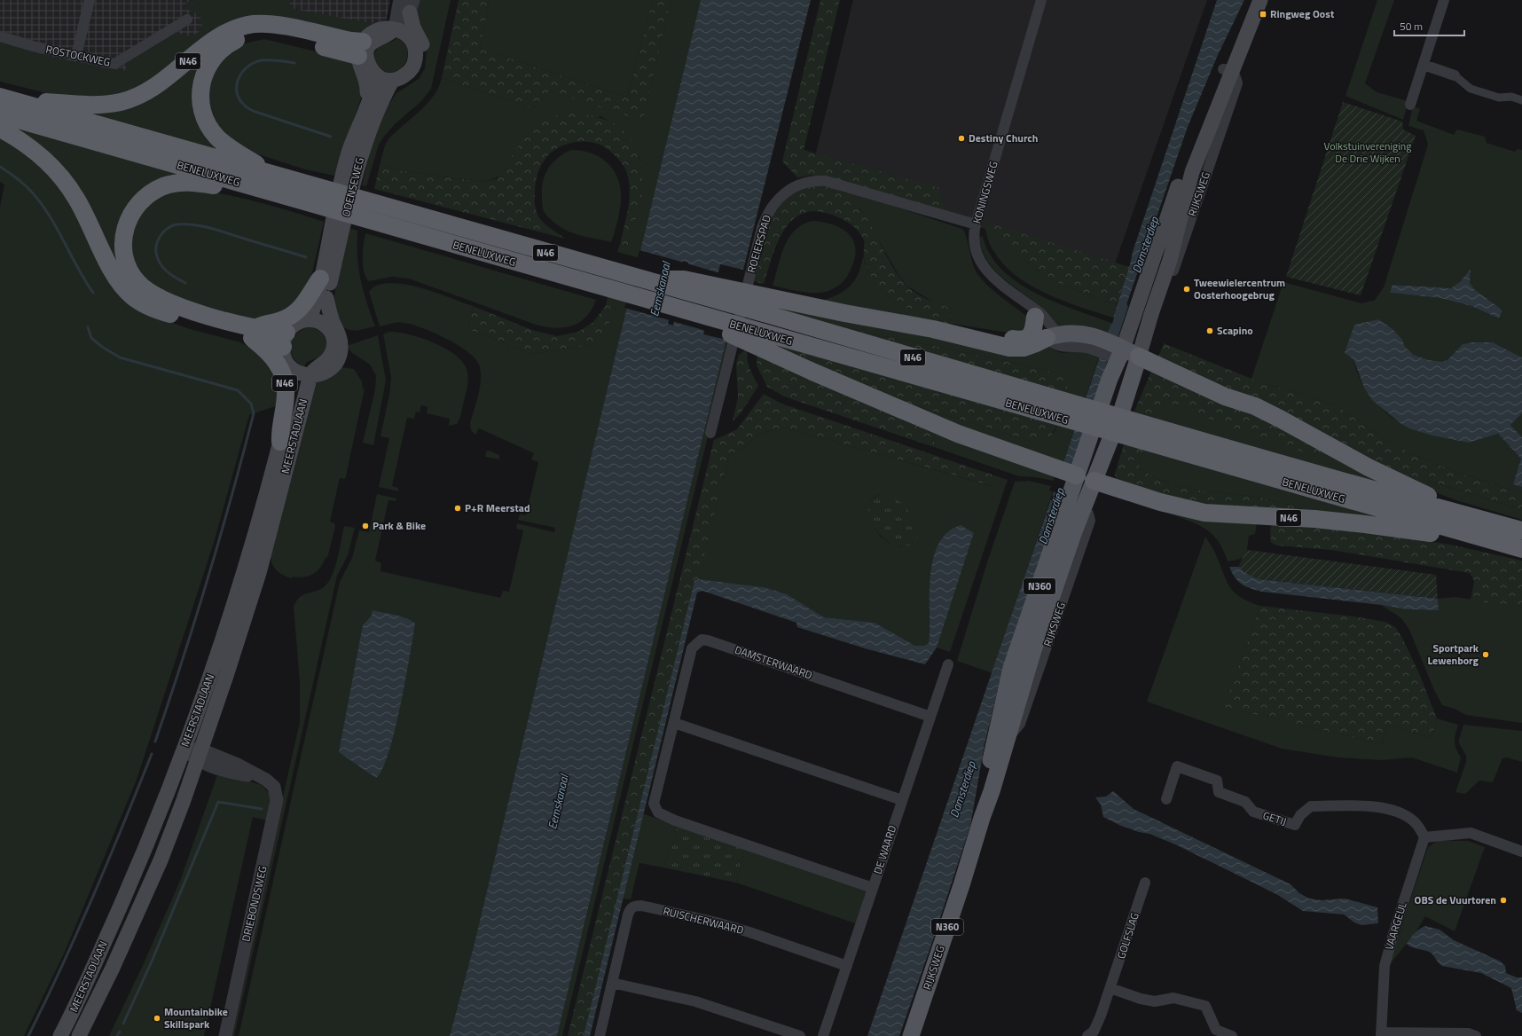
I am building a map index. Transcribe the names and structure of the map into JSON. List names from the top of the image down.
{
  "streets": {
    "highway": ["N46", "BENELUXWEG"],
    "main road": [
      "ODENSEWEG",
      "RIJKSWEG",
      "MEERSTADLAAN",
      "N360"
    ],
    "street": [
      "ROSTOCKWEG",
      "KONINGSWEG",
      "ROEIERSPAD",
      "DAMSTERWAARD",
      "GETIJ",
      "DE WAARD",
      "DRIEBONDSWEG",
      "RUISCHERWAARD",
      "VAARGEUL",
      "GOLFSLAG"
    ]
  },
  "crossings": [
    ["N46", "BENELUXWEG"],
    ["N46", "ODENSEWEG"],
    ["N46", "KONINGSWEG"],
    ["N46", "RIJKSWEG"],
    ["N46", "MEERSTADLAAN"],
    ["ODENSEWEG", "MEERSTADLAAN"],
    ["KONINGSWEG", "ROEIERSPAD"],
    ["MEERSTADLAAN", "DRIEBONDSWEG"],
    ["DAMSTERWAARD", "DE WAARD"],
    ["GETIJ", "VAARGEUL"],
    ["DE WAARD", "RUISCHERWAARD"]
  ],
  "water": ["Damsterdiep", "Eemskanaal"],
  "parks": ["Volkstuinvereniging De Drie Wijken"],
  "places": {
    "transit": ["Ringweg Oost"],
    "other": [
      "Destiny Church",
      "Tweewielercentrum Oosterhoogebrug",
      "Scapino",
      "P+R Meerstad",
      "Park & Bike",
      "Sportpark Lewenborg",
      "OBS de Vuurtoren",
      "Mountainbike Skillspark"
    ]
  },
  "scale_bar": "50 m"
}
